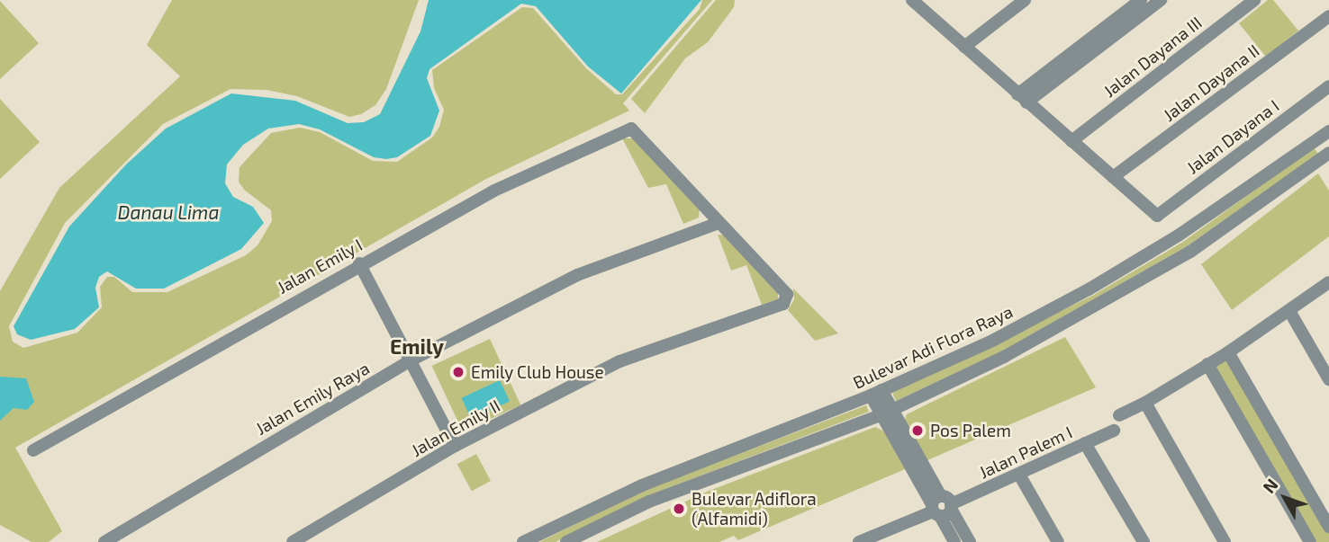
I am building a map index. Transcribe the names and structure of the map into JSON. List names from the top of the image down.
{
  "streets": {
    "street": [
      "Jalan Dayana III",
      "Jalan Dayana II",
      "Jalan Dayana I",
      "Jalan Emily I",
      "Bulevar Adi Flora Raya",
      "Jalan Emily Raya",
      "Jalan Emily II",
      "Jalan Palem I"
    ]
  },
  "crossings": [
    ["Jalan Dayana II", "Jalan Dayana I"],
    ["Jalan Emily I", "Jalan Emily Raya"],
    ["Jalan Emily I", "Jalan Emily II"],
    ["Jalan Emily Raya", "Jalan Emily II"]
  ],
  "districts": ["Emily"],
  "water": ["Danau Lima"],
  "places": ["Emily Club House", "Pos Palem", "Bulevar Adiflora (Alfamidi)"],
  "north": "top left"
}
